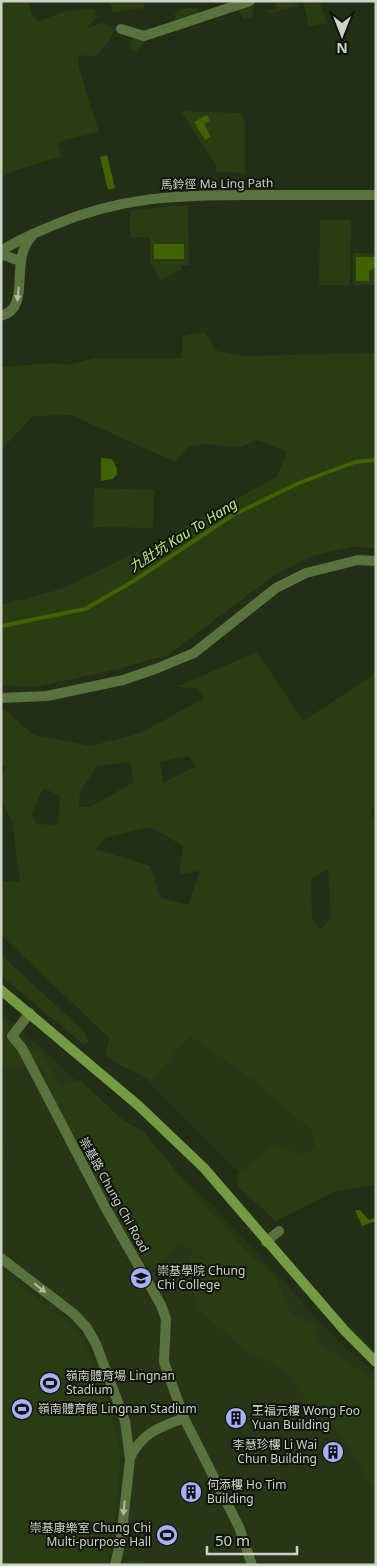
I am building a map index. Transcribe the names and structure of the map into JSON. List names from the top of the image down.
{
  "streets": {
    "street": ["馬鈴徑 Ma Ling Path", "崇基路 Chung Chi Road"]
  },
  "water": ["九肚坑 Kau To Hang"],
  "places": {
    "school or university": ["崇基學院 Chung Chi College"],
    "sports": ["嶺南體育場 Lingnan Stadium", "嶺南體育館 Lingnan Stadium", "崇基康樂室 Chung Chi Multi-purpose Hall"],
    "building": ["王福元樓 Wong Foo Yuan Building", "李慧珍樓 Li Wai Chun Building", "何添樓 Ho Tim Building"]
  },
  "scale_bar": "50 m",
  "north": "bottom"
}
